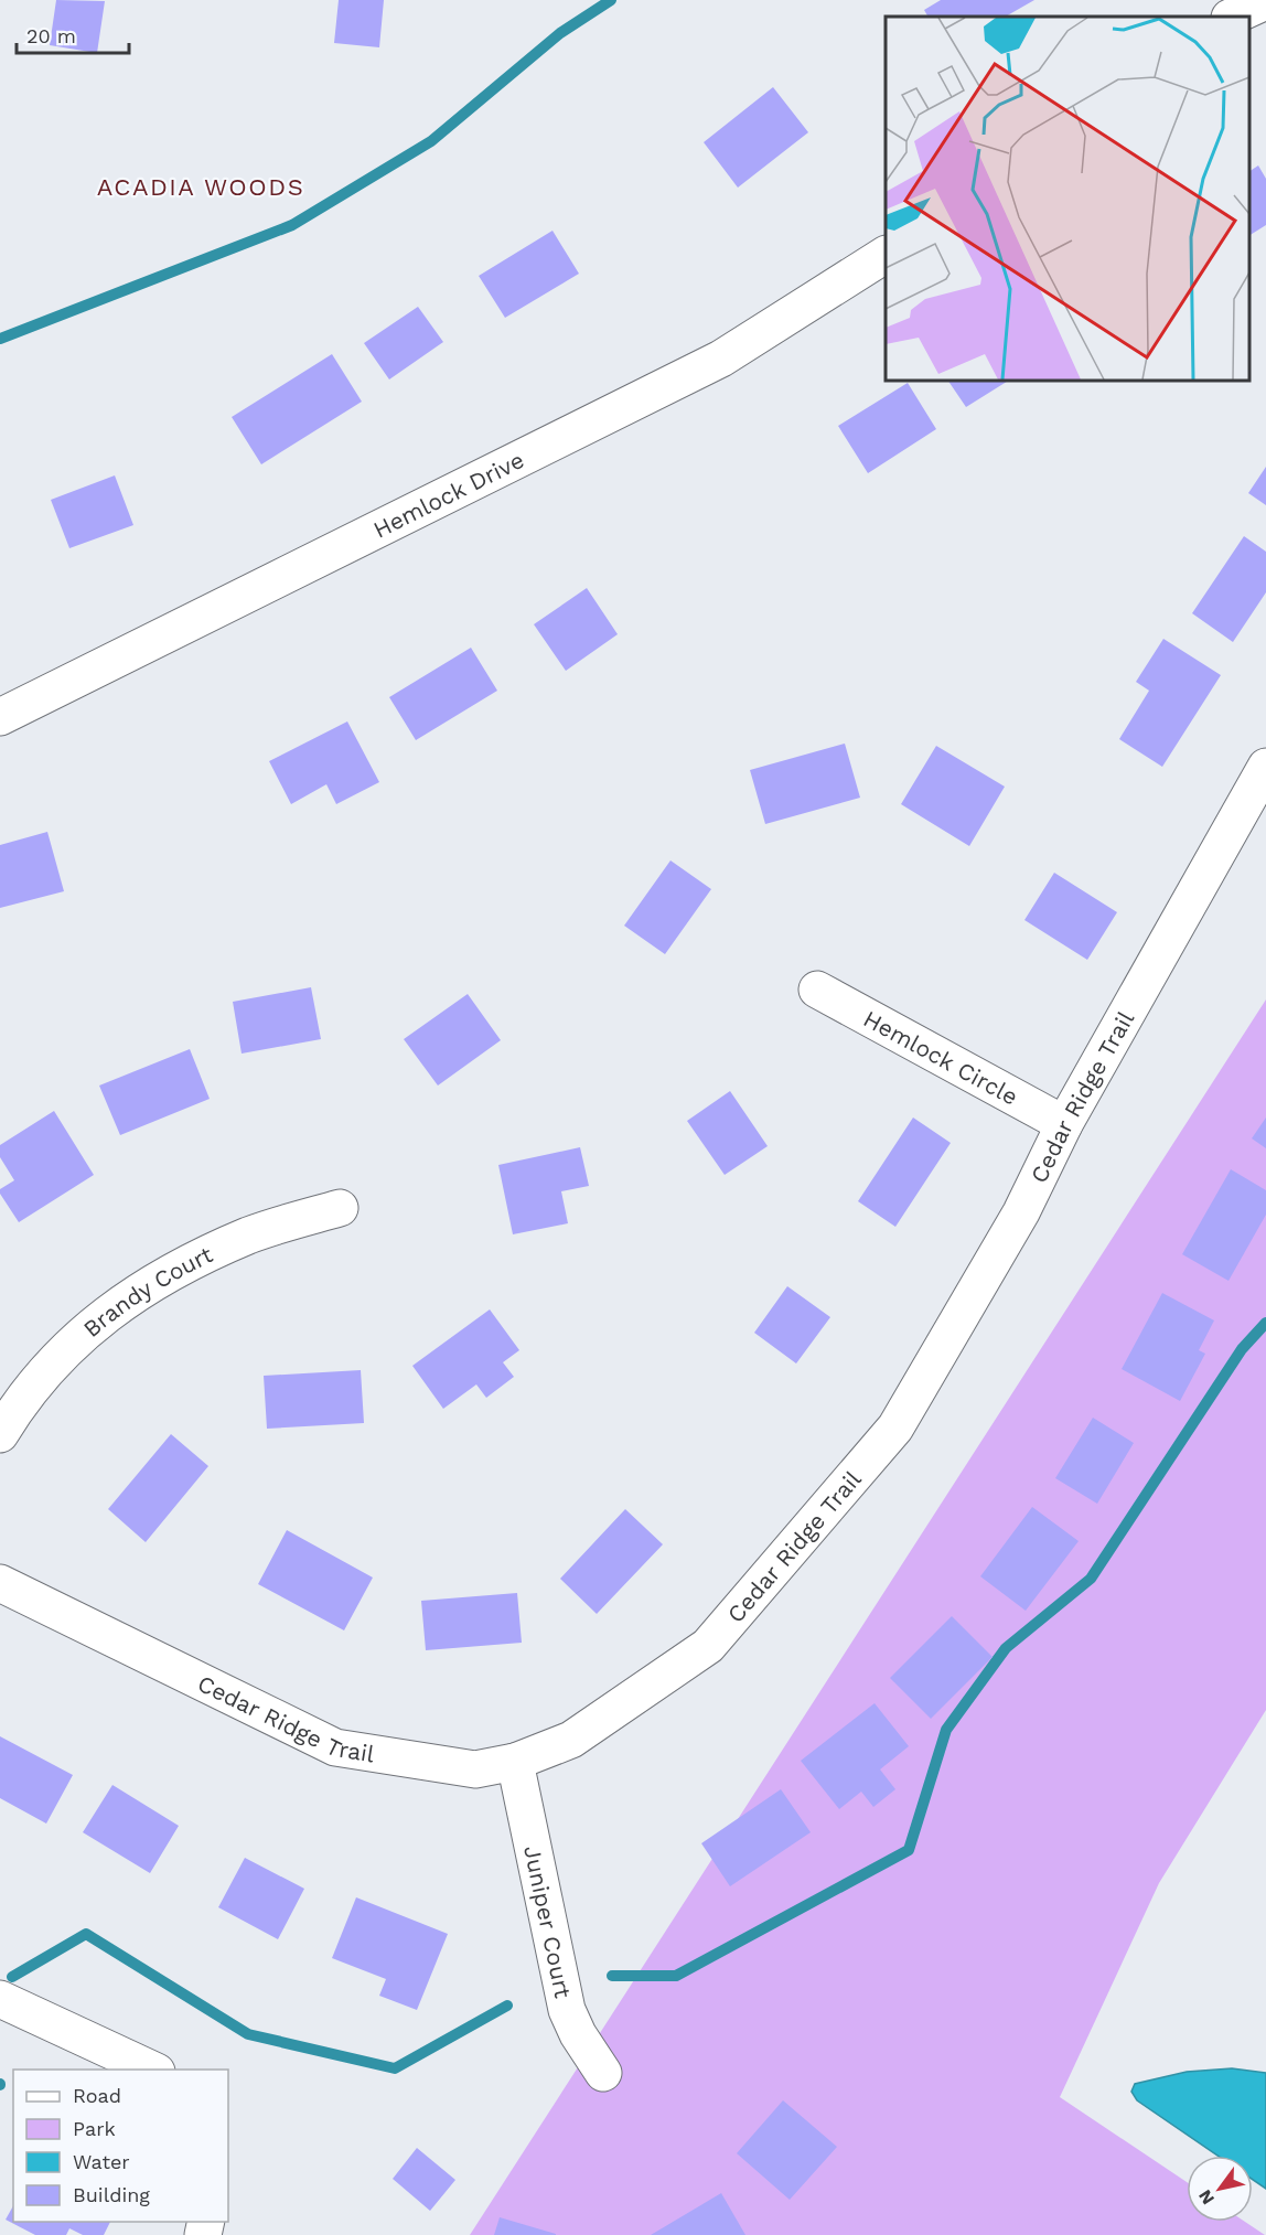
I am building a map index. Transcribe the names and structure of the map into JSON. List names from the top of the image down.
{
  "streets": {
    "street": [
      "Hemlock Drive",
      "Hemlock Circle",
      "Cedar Ridge Trail",
      "Brandy Court",
      "Juniper Court"
    ]
  },
  "crossings": [
    ["Hemlock Circle", "Cedar Ridge Trail"],
    ["Cedar Ridge Trail", "Juniper Court"]
  ],
  "districts": ["ACADIA WOODS"],
  "legend": [
    "Road",
    "Park",
    "Water",
    "Building"
  ],
  "scale_bar": "20 m",
  "north": "bottom left"
}
